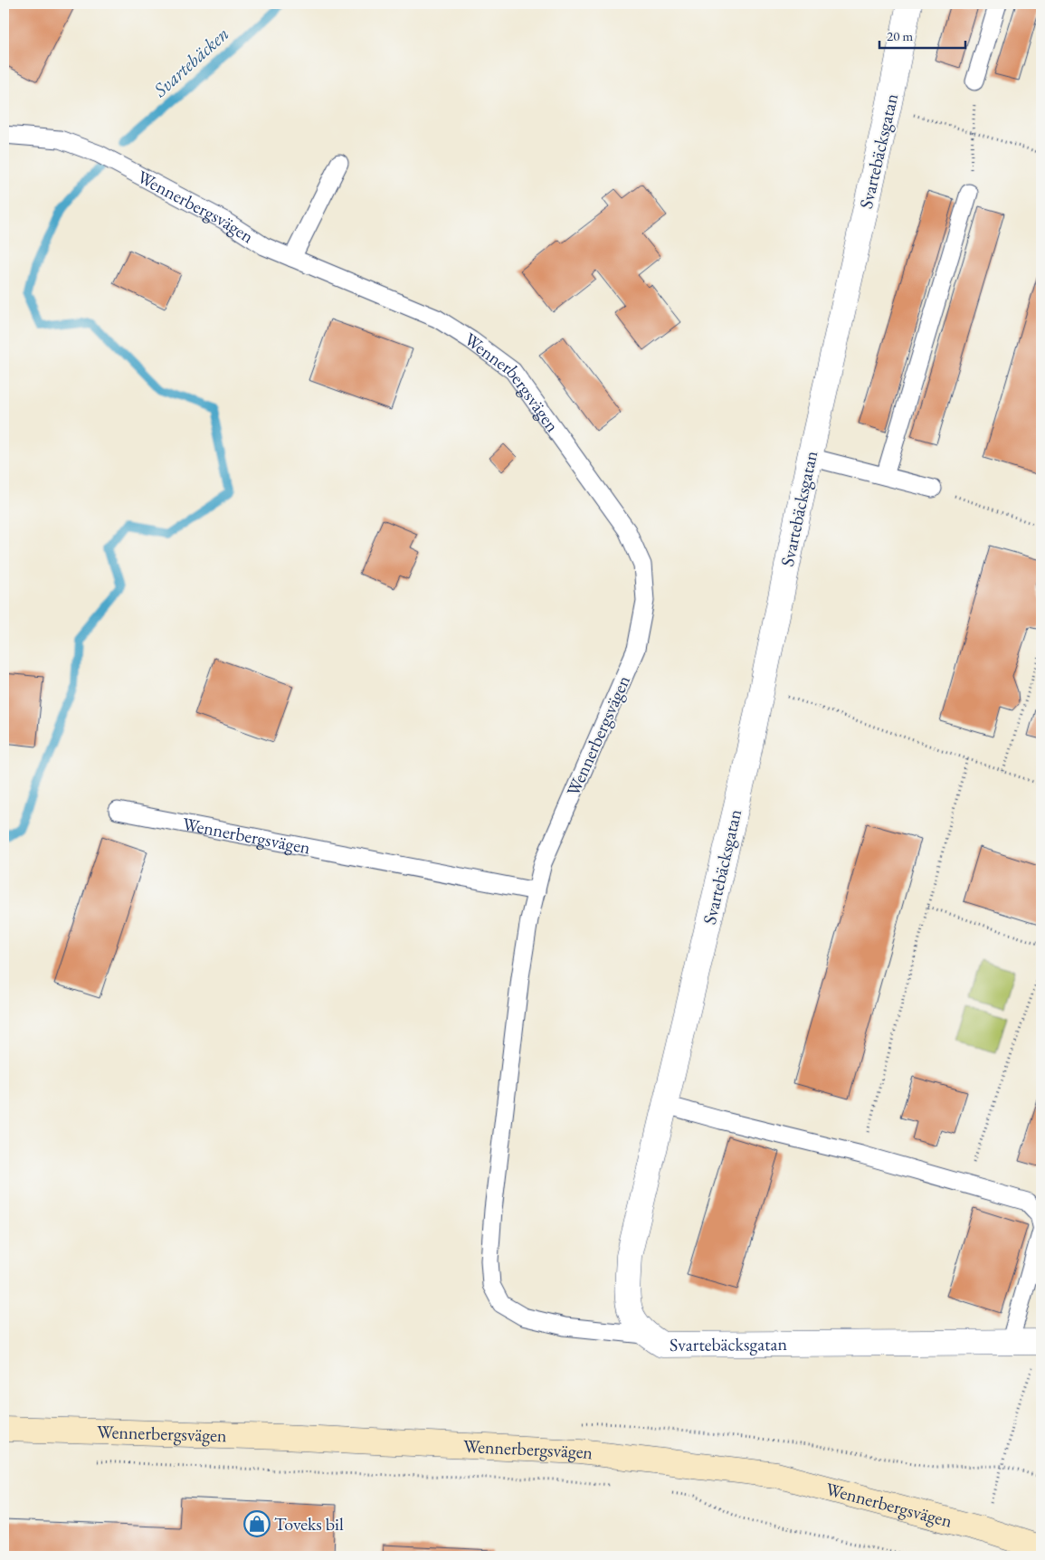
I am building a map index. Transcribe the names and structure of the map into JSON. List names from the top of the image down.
{
  "streets": {
    "main road": ["Wennerbergsvägen"],
    "street": ["Svartebäcksgatan"]
  },
  "crossings": [
    ["Svartebäcksgatan", "Wennerbergsvägen"]
  ],
  "water": ["Svartebäcken"],
  "places": {
    "shop": ["Toveks bil"]
  },
  "scale_bar": "20 m"
}
